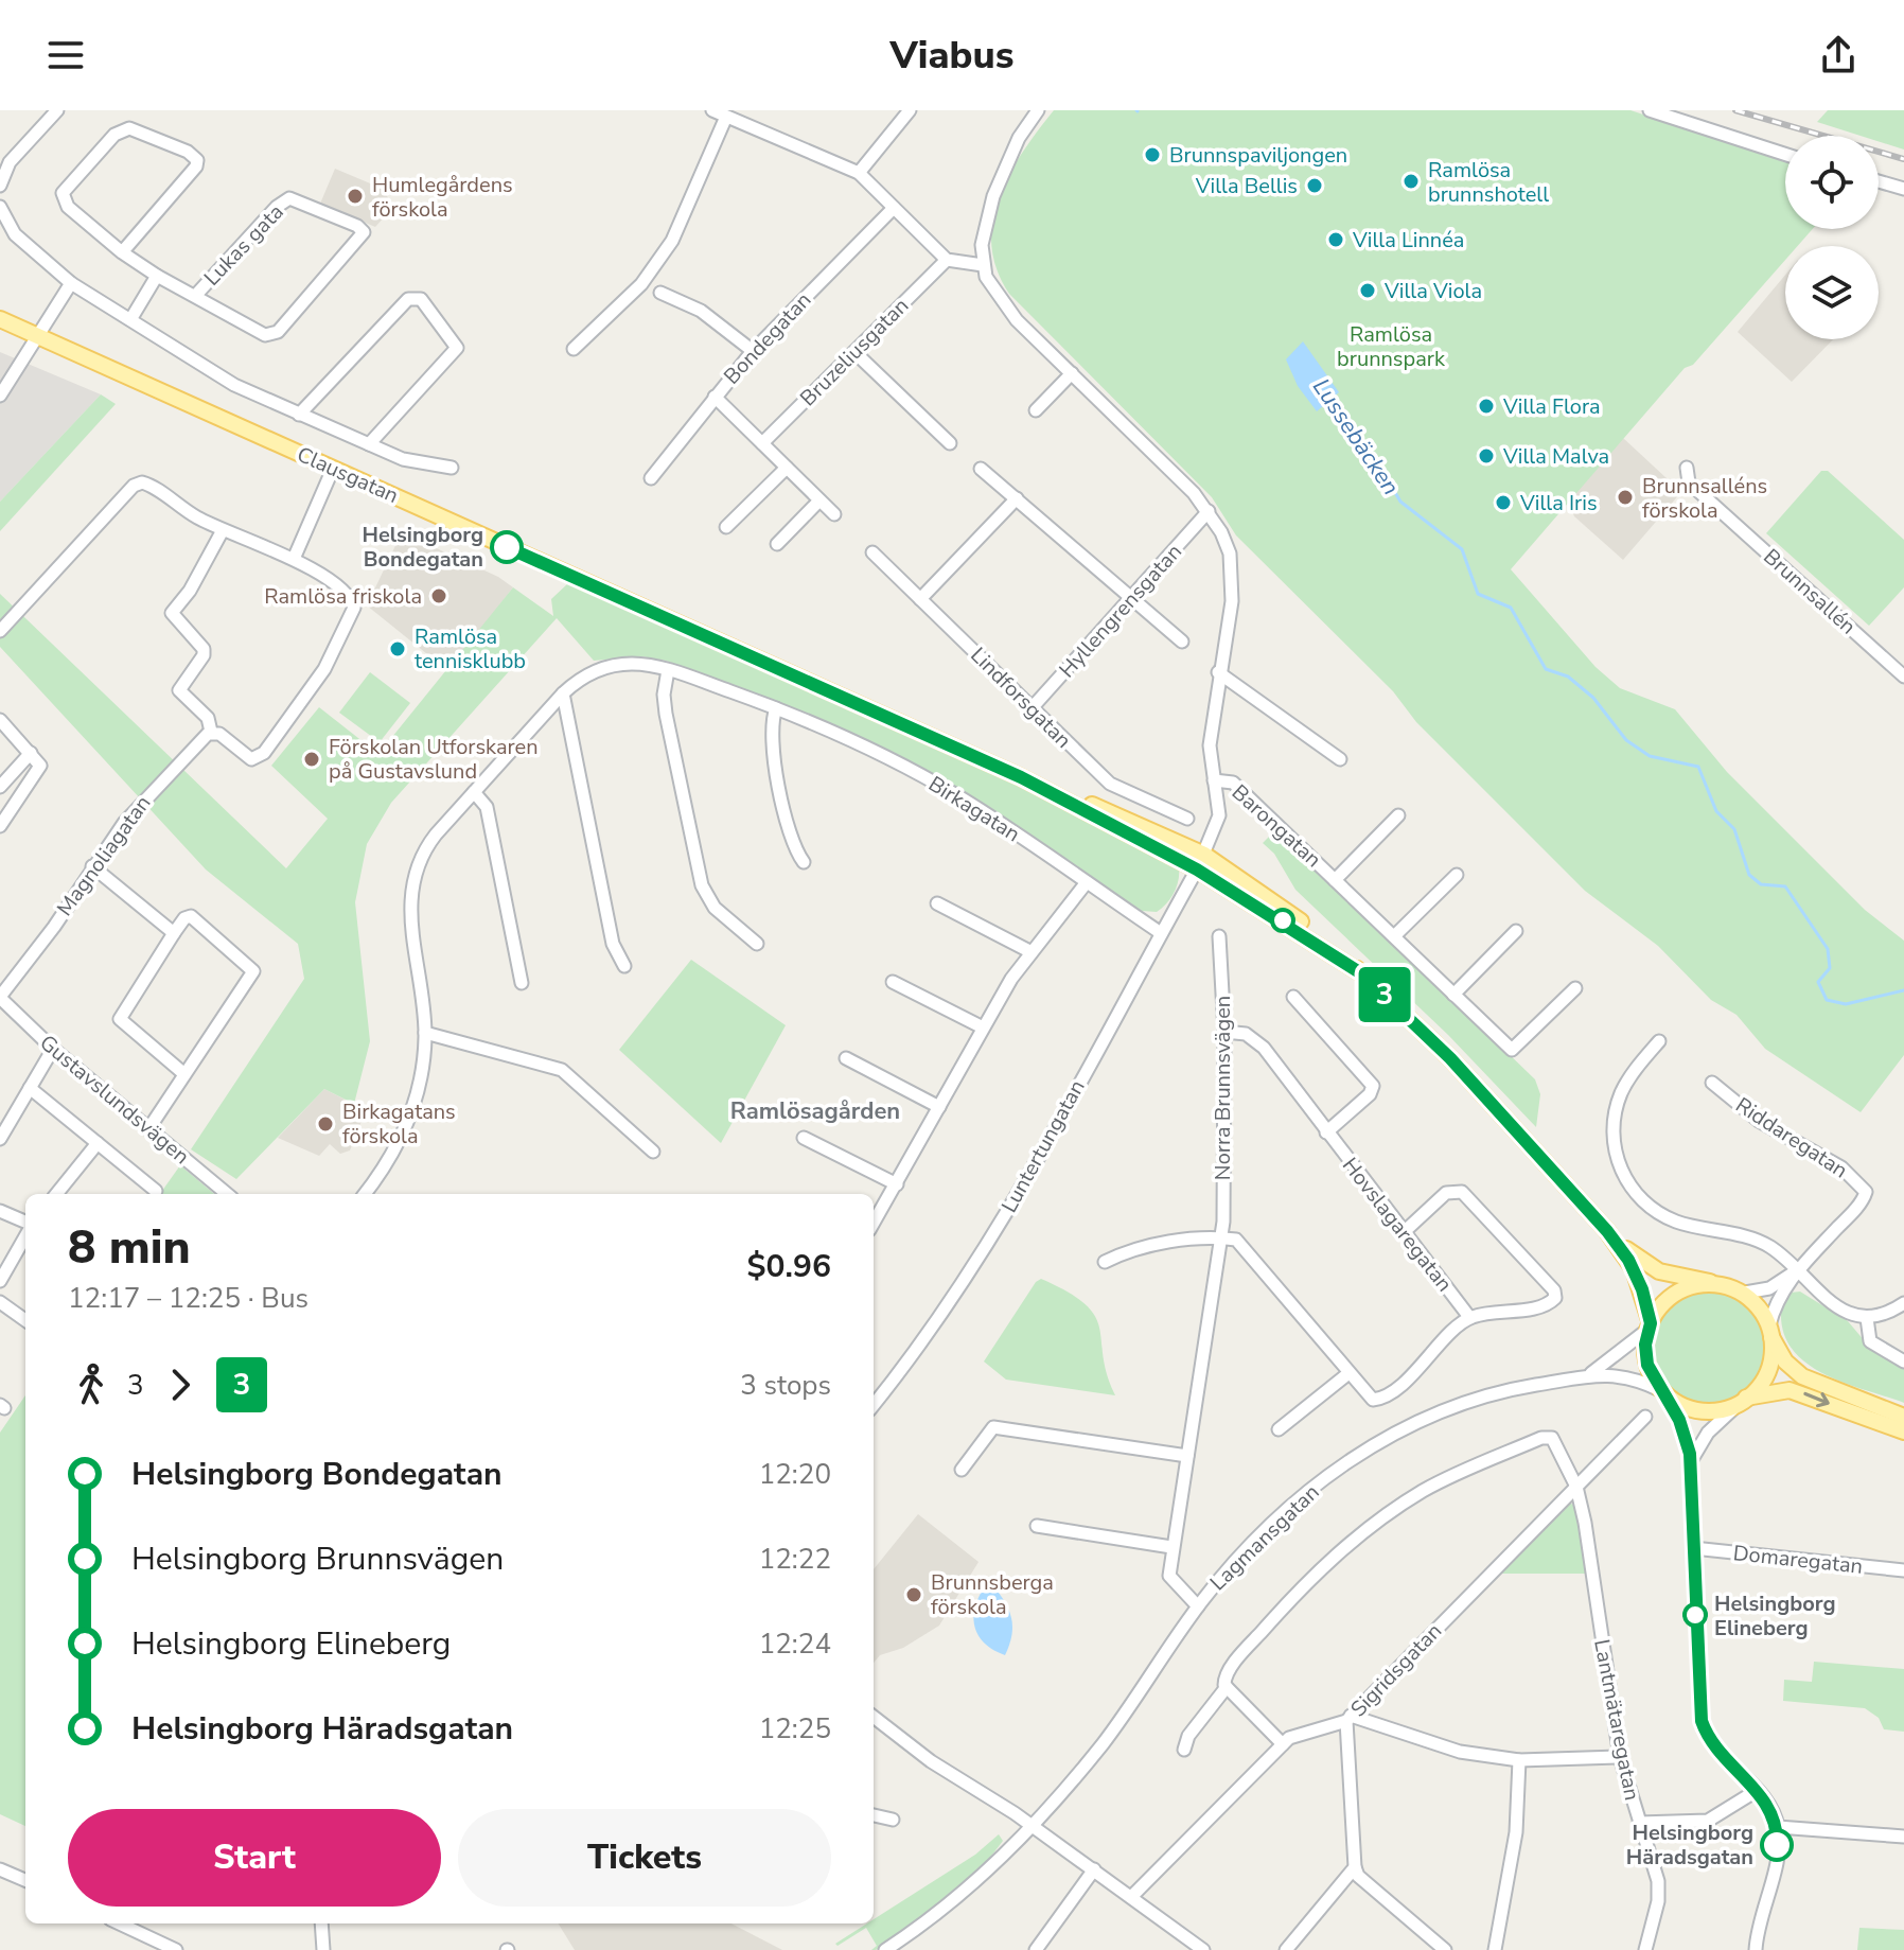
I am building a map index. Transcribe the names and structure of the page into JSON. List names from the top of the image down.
{
  "streets": {
    "main road": ["Clausgatan"],
    "street": [
      "Lukas gata",
      "Bondegatan",
      "Bruzeliusgatan",
      "Brunnsallén",
      "Hyllengrensgatan",
      "Lindforsgatan",
      "Birkagatan",
      "Barongatan",
      "Magnoliagatan",
      "Norra Brunnsvägen",
      "Gustavslundsvägen",
      "Riddaregatan",
      "Luntertungatan",
      "Hovslagaregatan",
      "Lagmansgatan",
      "Domaregatan",
      "Sigridsgatan",
      "Lantmätaregatan"
    ]
  },
  "crossings": [
    ["Clausgatan", "Riddaregatan"],
    ["Clausgatan", "Luntertungatan"],
    ["Clausgatan", "Lagmansgatan"],
    ["Hyllengrensgatan", "Lindforsgatan"],
    ["Hyllengrensgatan", "Luntertungatan"],
    ["Birkagatan", "Luntertungatan"],
    ["Barongatan", "Luntertungatan"],
    ["Magnoliagatan", "Gustavslundsvägen"],
    ["Norra Brunnsvägen", "Hovslagaregatan"],
    ["Norra Brunnsvägen", "Lagmansgatan"],
    ["Riddaregatan", "Lagmansgatan"],
    ["Sigridsgatan", "Lantmätaregatan"]
  ],
  "districts": ["Ramlösagården"],
  "water": ["Lussebäcken"],
  "parks": ["Ramlösa brunnspark"],
  "places": [
    "Brunnspaviljongen",
    "Ramlösa brunnshotell",
    "Villa Bellis",
    "Humlegårdens förskola",
    "Villa Linnéa",
    "Villa Viola",
    "Villa Flora",
    "Villa Malva",
    "Brunnsalléns förskola",
    "Villa Iris",
    "Helsingborg Bondegatan",
    "Ramlösa friskola",
    "Ramlösa tennisklubb",
    "Förskolan Utforskaren på Gustavslund",
    "Birkagatans förskola",
    "Brunnsberga förskola",
    "Helsingborg Elineberg",
    "Helsingborg Häradsgatan"
  ],
  "lines": ["bus line 3"],
  "page": {
    "header": "Viabus",
    "on_map": "3",
    "heading": ["8 min", "12:17 – 12:25 · Bus", "$0.96"],
    "legs": ["3", "3", "3 stops"],
    "list": [
      {
        "name": "Helsingborg Bondegatan",
        "value": "12:20"
      },
      {
        "name": "Helsingborg Brunnsvägen",
        "value": "12:22"
      },
      {
        "name": "Helsingborg Elineberg",
        "value": "12:24"
      },
      {
        "name": "Helsingborg Häradsgatan",
        "value": "12:25"
      }
    ],
    "buttons": ["Start", "Tickets"]
  }
}
